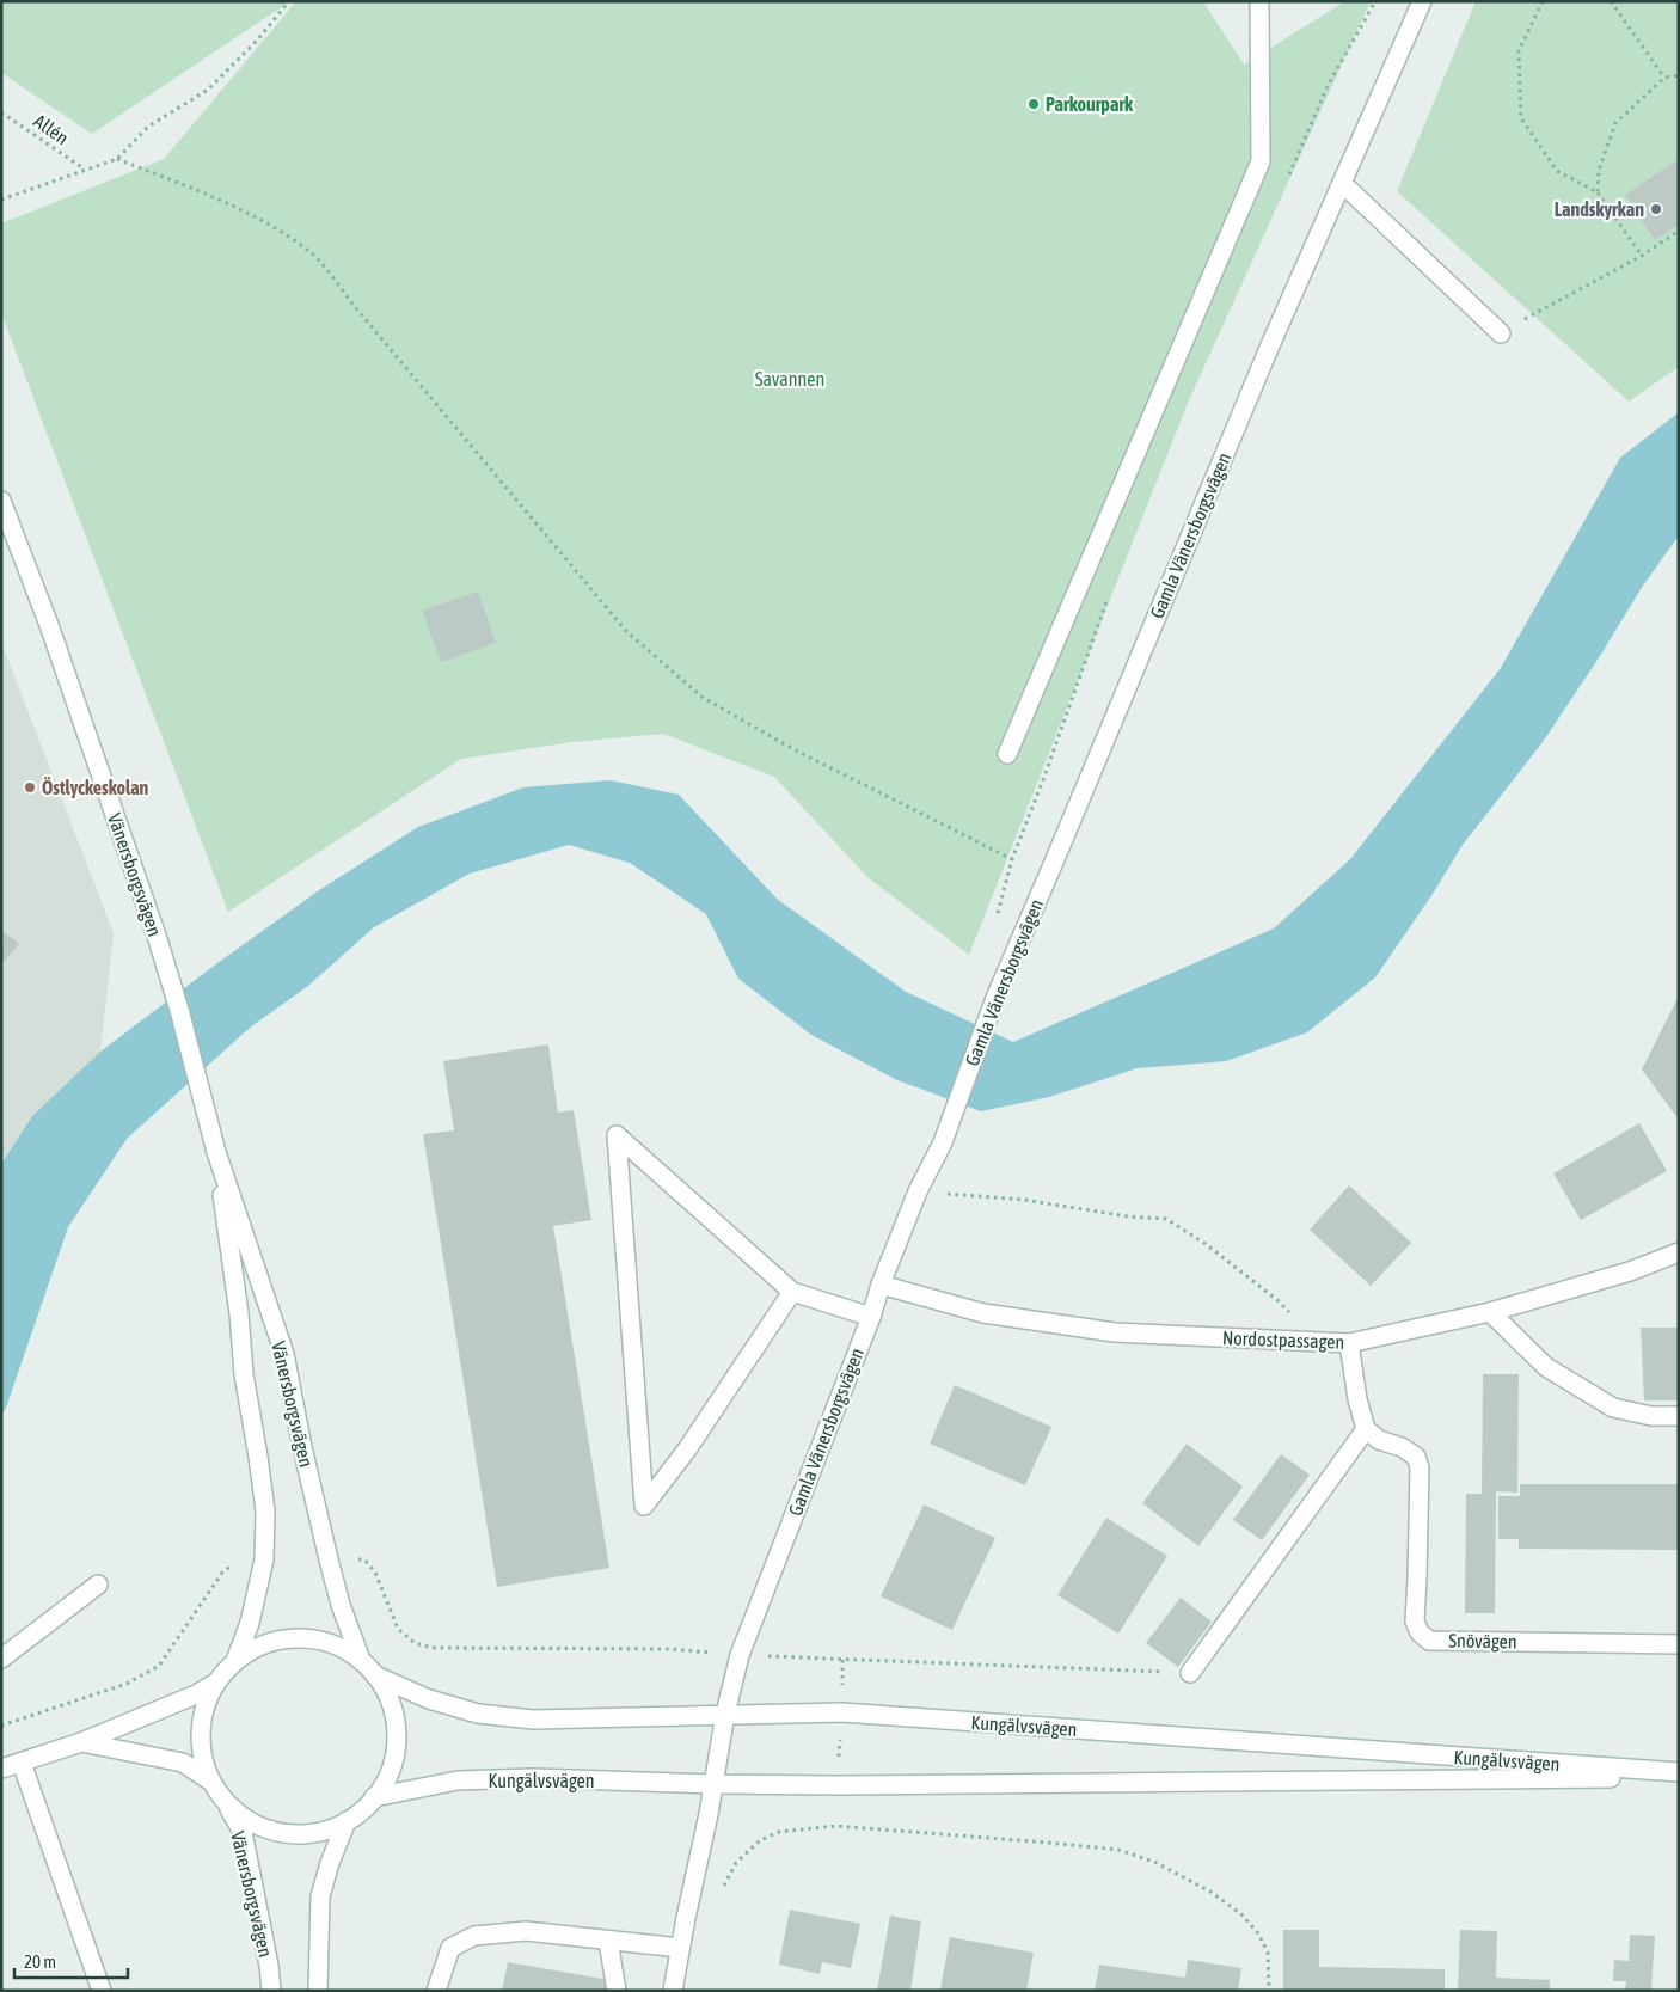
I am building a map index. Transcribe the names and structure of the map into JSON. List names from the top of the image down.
{
  "streets": {
    "main road": [
      "Gamla Vänersborgsvägen",
      "Vänersborgsvägen",
      "Nordostpassagen",
      "Snövägen",
      "Kungälvsvägen"
    ],
    "path": ["Allén"]
  },
  "crossings": [
    ["Gamla Vänersborgsvägen", "Nordostpassagen"],
    ["Gamla Vänersborgsvägen", "Kungälvsvägen"],
    ["Vänersborgsvägen", "Kungälvsvägen"]
  ],
  "parks": ["Savannen"],
  "places": ["Parkourpark", "Landskyrkan", "Östlyckeskolan"],
  "scale_bar": "20 m"
}
